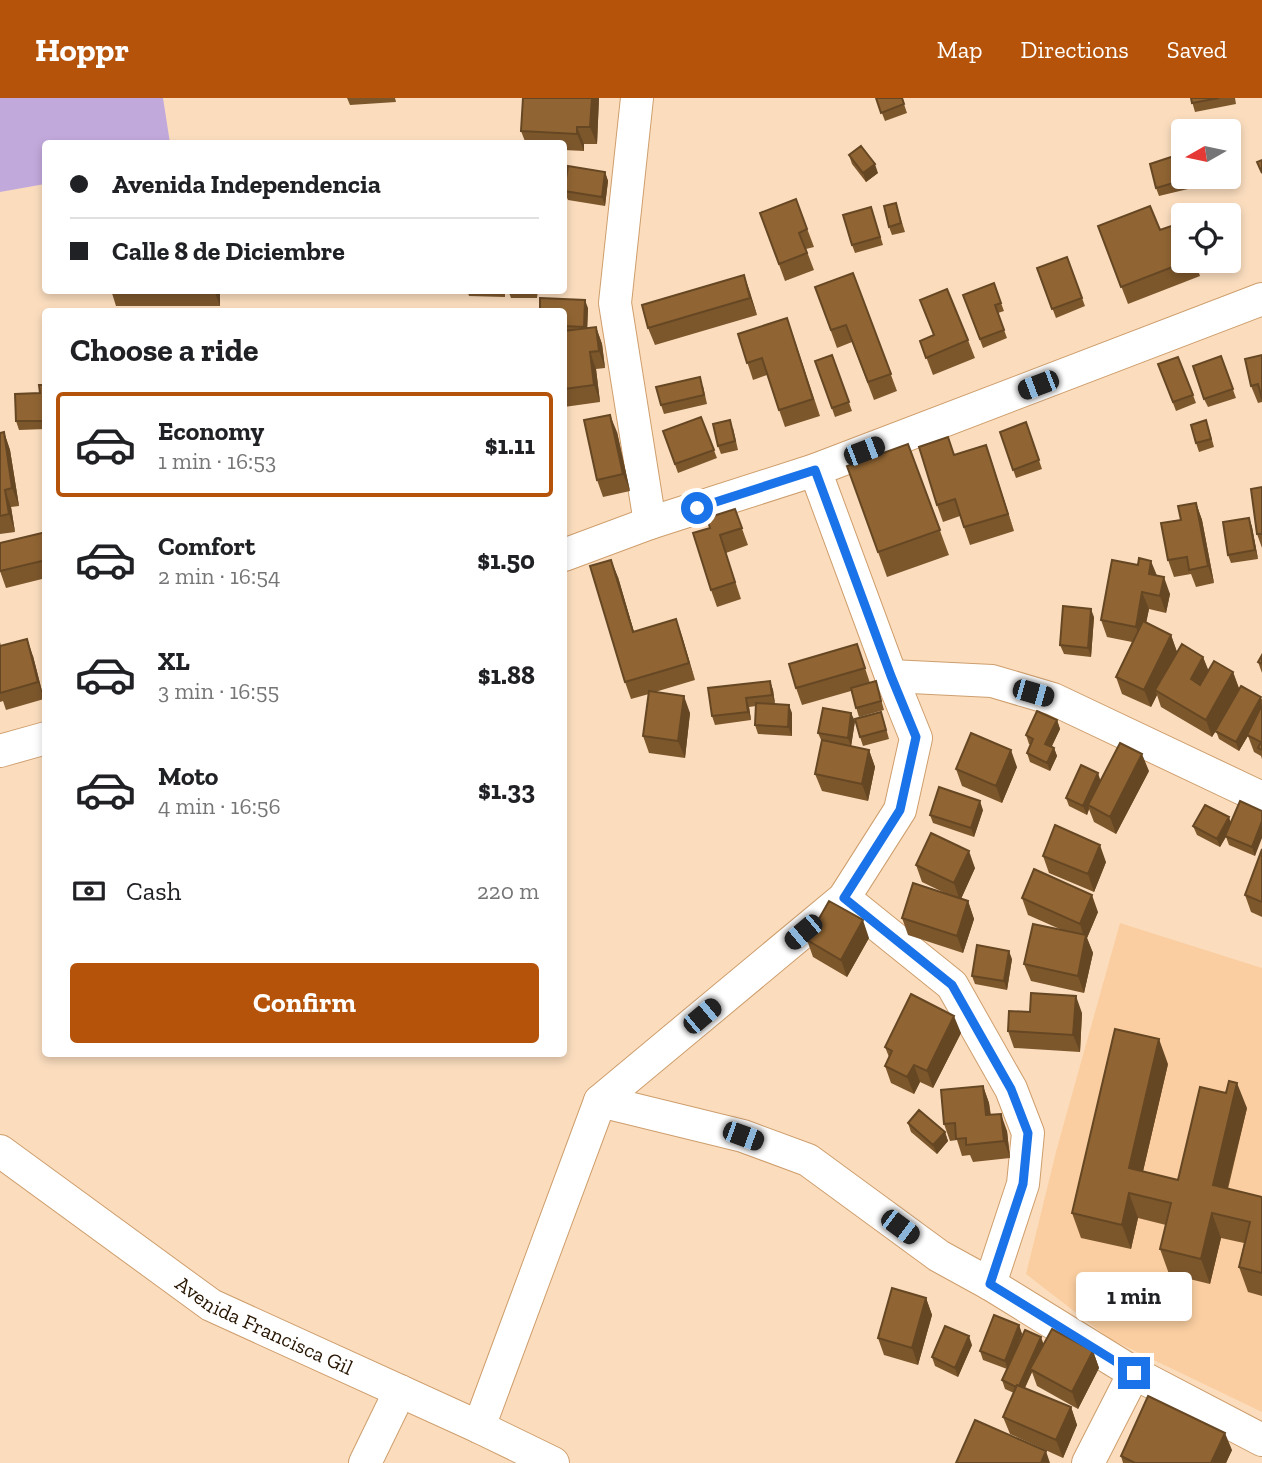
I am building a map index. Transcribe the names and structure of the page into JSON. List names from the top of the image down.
{
  "streets": {
    "street": ["Avenida Francisca Gil"]
  },
  "north": "left",
  "page": {
    "header": "Hoppr",
    "nav": ["Map", "Directions", "Saved"],
    "banner": ["Avenida Independencia", "Calle 8 de Diciembre"],
    "heading": "Choose a ride",
    "list": [
      {
        "name": "Economy",
        "note": "1 min · 16:53",
        "value": "$1.11"
      },
      {
        "name": "Comfort",
        "note": "2 min · 16:54",
        "value": "$1.50"
      },
      {
        "name": "XL",
        "note": "3 min · 16:55",
        "value": "$1.88"
      },
      {
        "name": "Moto",
        "note": "4 min · 16:56",
        "value": "$1.33"
      }
    ],
    "pay": ["Cash", "220 m"],
    "buttons": "Confirm",
    "bubble": "1 min"
  }
}
